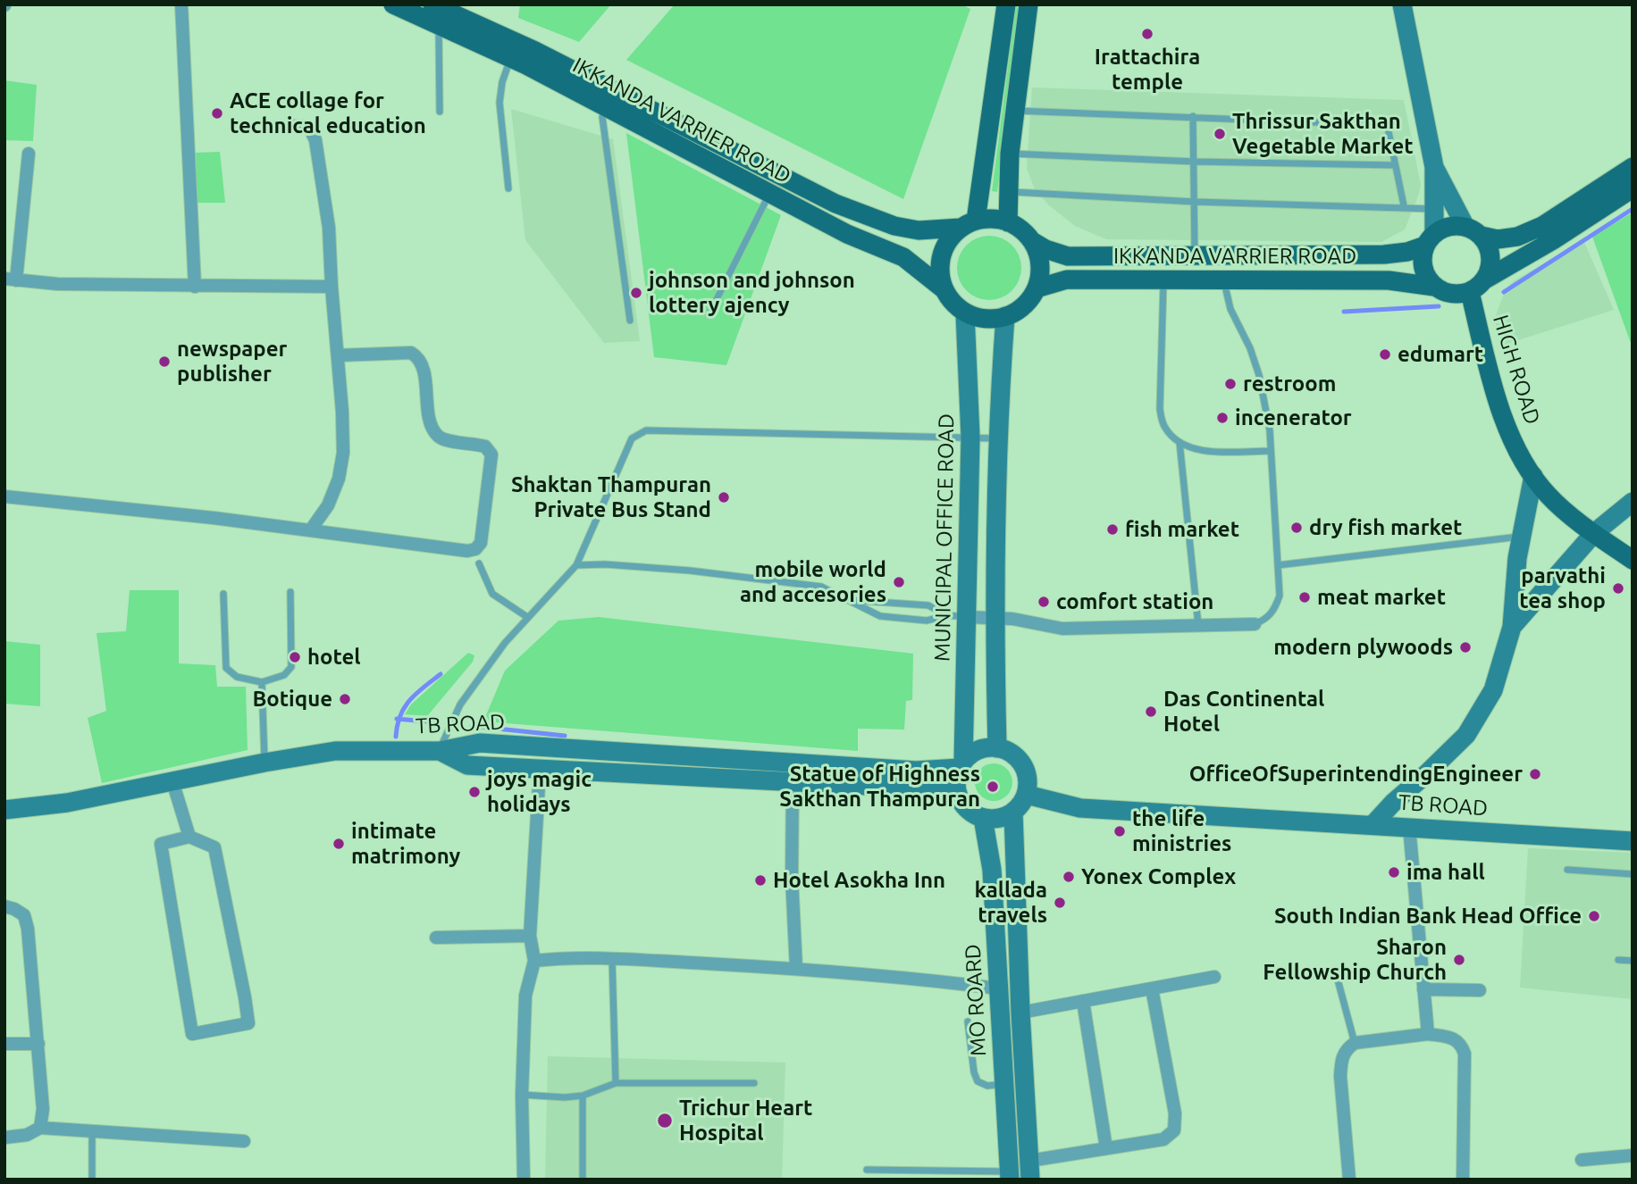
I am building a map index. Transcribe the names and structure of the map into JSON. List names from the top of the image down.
{
  "streets": {
    "main road": [
      "IKKANDA VARRIER ROAD",
      "HIGH ROAD",
      "MUNICIPAL OFFICE ROAD",
      "TB ROAD",
      "MO ROARD"
    ]
  },
  "crossings": [
    ["IKKANDA VARRIER ROAD", "HIGH ROAD"],
    ["IKKANDA VARRIER ROAD", "MUNICIPAL OFFICE ROAD"],
    ["MUNICIPAL OFFICE ROAD", "TB ROAD"],
    ["MUNICIPAL OFFICE ROAD", "MO ROARD"],
    ["TB ROAD", "MO ROARD"]
  ],
  "places": [
    "Irattachira temple",
    "ACE collage for technical education",
    "Thrissur Sakthan Vegetable Market",
    "johnson and johnson lottery ajency",
    "edumart",
    "newspaper publisher",
    "restroom",
    "incenerator",
    "Shaktan Thampuran Private Bus Stand",
    "dry fish market",
    "fish market",
    "mobile world and accesories",
    "parvathi tea shop",
    "meat market",
    "comfort station",
    "modern plywoods",
    "hotel",
    "Botique",
    "Das Continental Hotel",
    "OfficeOfSuperintendingEngineer",
    "Statue of Highness Sakthan Thampuran",
    "joys magic holidays",
    "the life ministries",
    "intimate matrimony",
    "ima hall",
    "Yonex Complex",
    "Hotel Asokha Inn",
    "kallada travels",
    "South Indian Bank Head Office",
    "Sharon Fellowship Church",
    "Trichur Heart Hospital"
  ]
}
